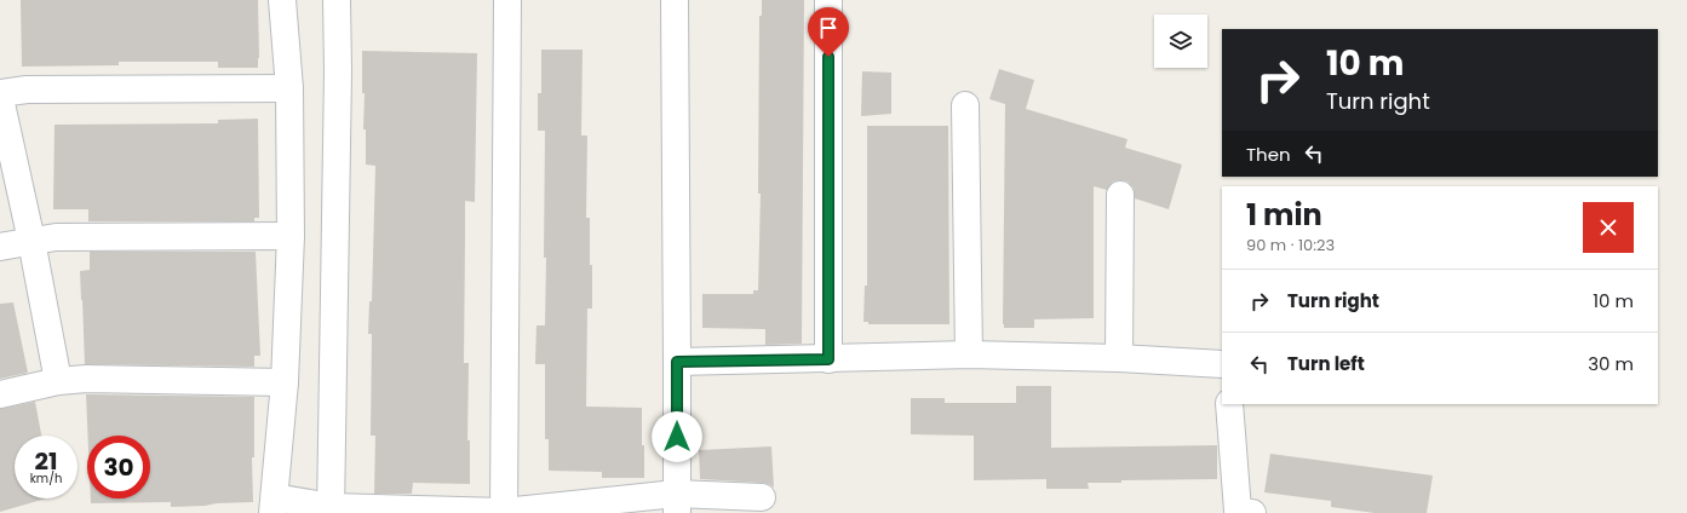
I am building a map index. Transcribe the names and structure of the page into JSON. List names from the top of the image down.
{
  "page": {
    "turn": ["10 m", "Turn right"],
    "then": "Then",
    "heading": ["1 min", "90 m · 10:23"],
    "list": [
      {
        "name": "Turn right",
        "value": "10 m"
      },
      {
        "name": "Turn left",
        "value": "30 m"
      }
    ],
    "speed": "21 km/h",
    "limit": "30"
  }
}
